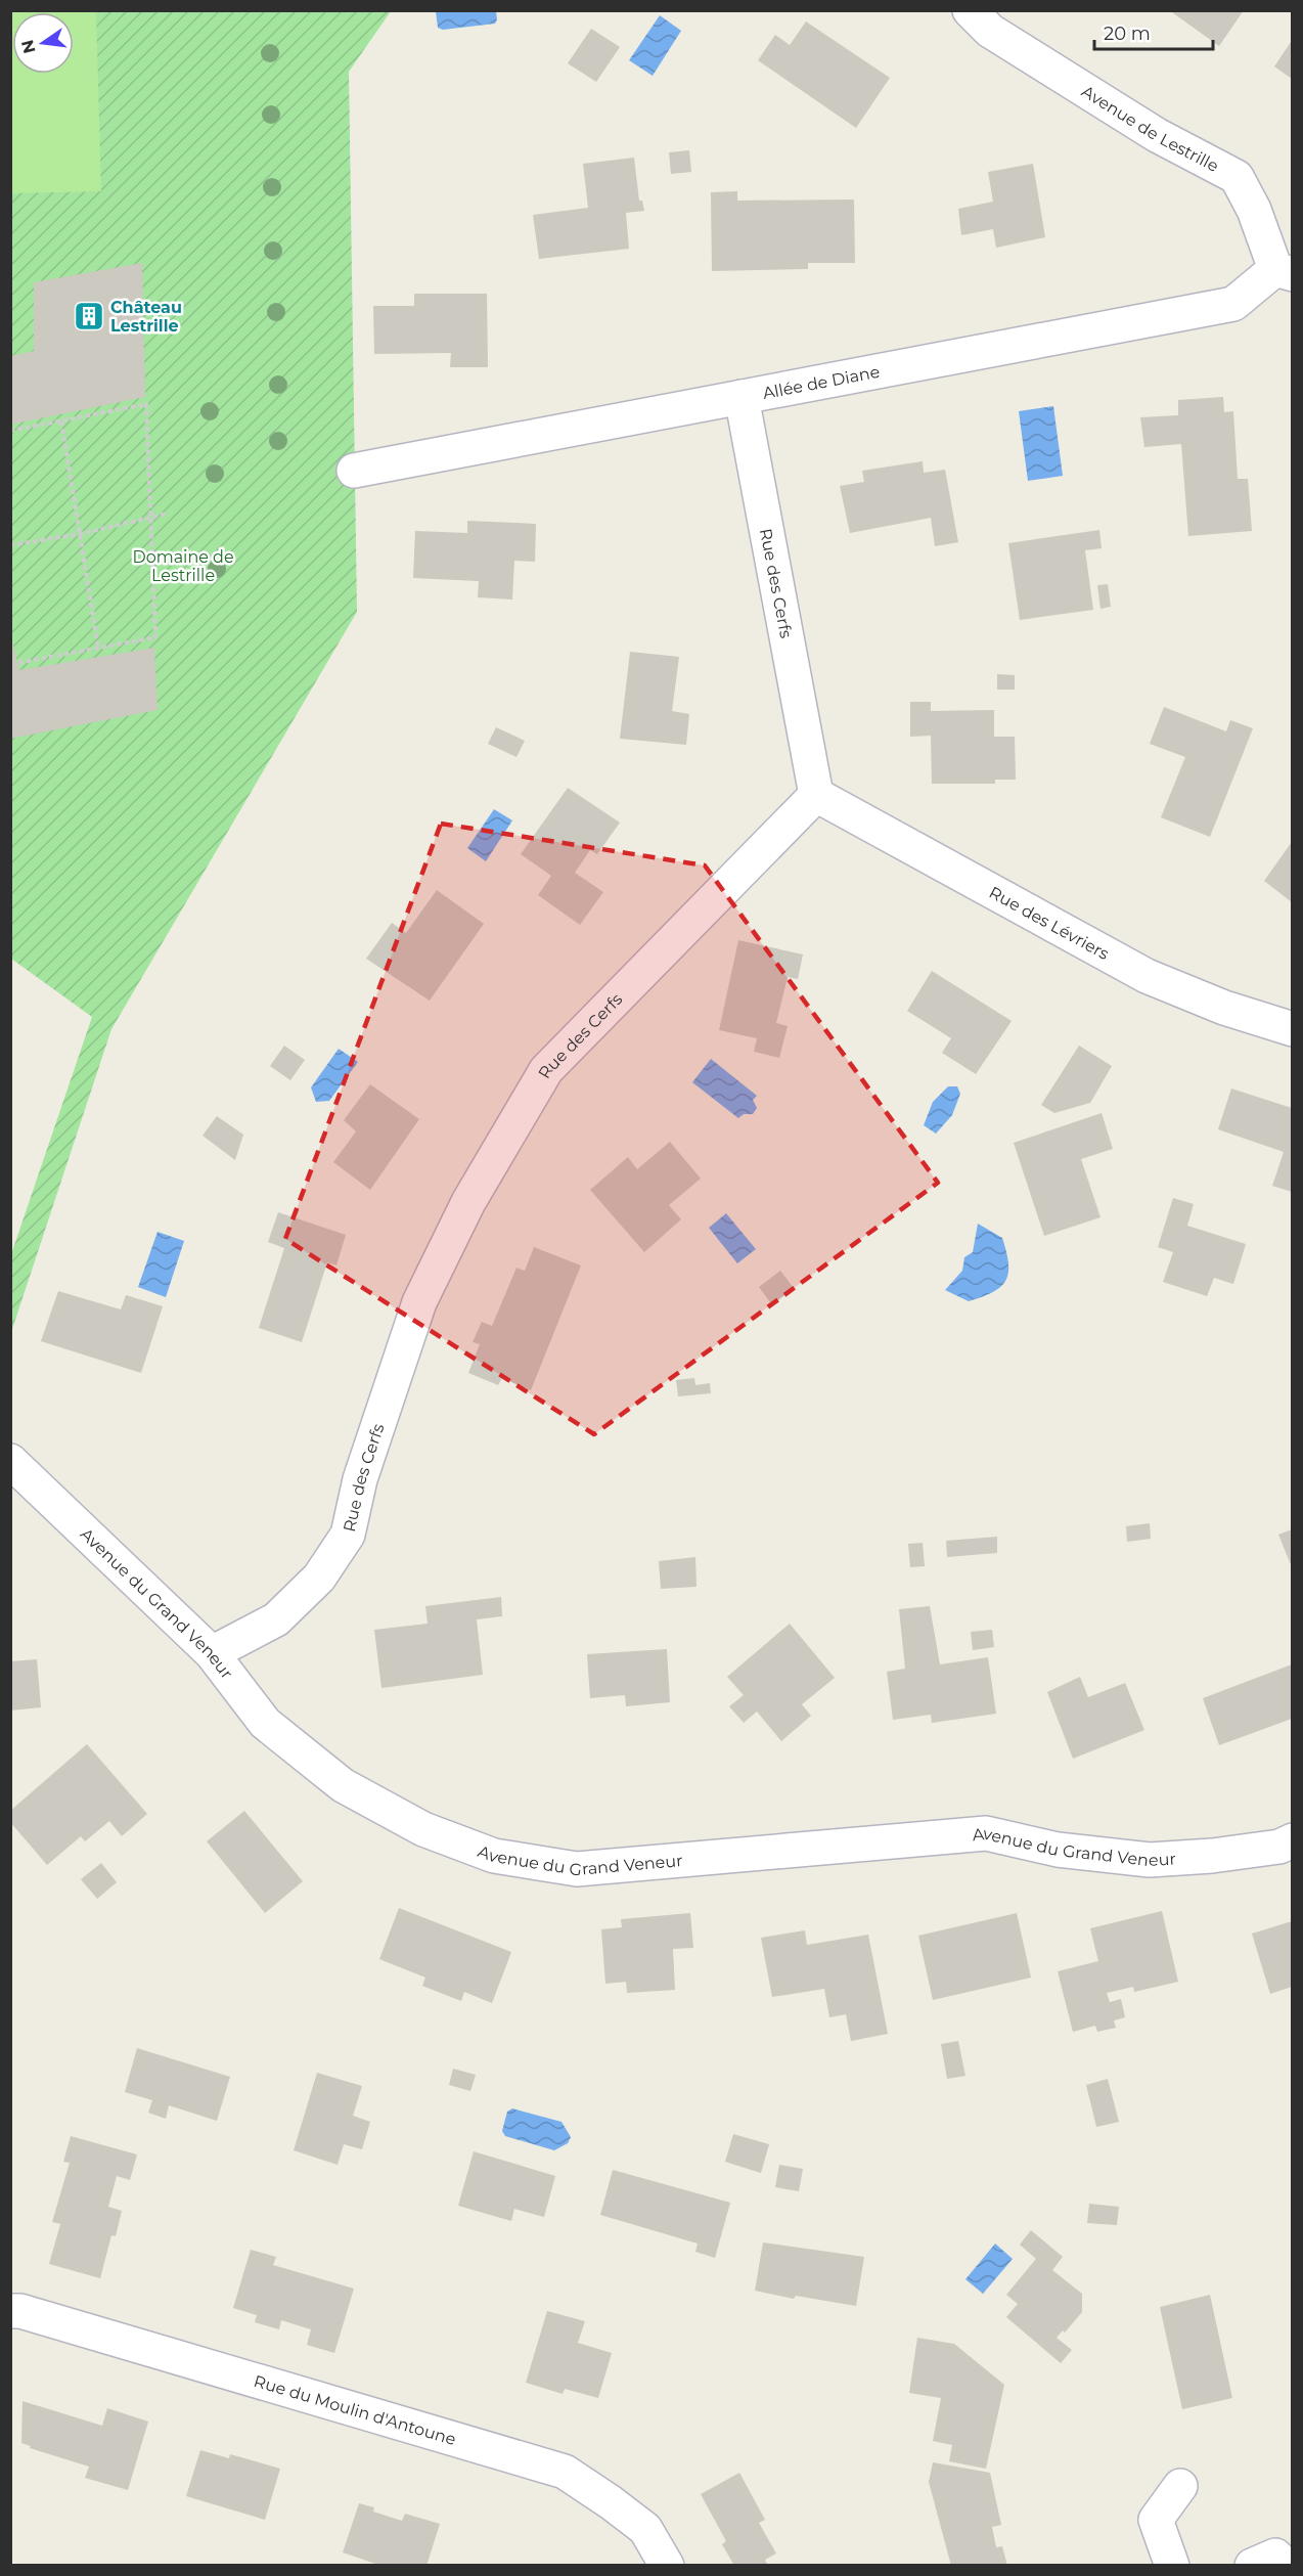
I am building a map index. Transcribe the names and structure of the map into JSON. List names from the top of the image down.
{
  "streets": {
    "street": [
      "Avenue de Lestrille",
      "Allée de Diane",
      "Rue des Cerfs",
      "Rue des Lévriers",
      "Avenue du Grand Veneur",
      "Rue du Moulin d'Antoune"
    ]
  },
  "crossings": [
    ["Avenue de Lestrille", "Allée de Diane"],
    ["Allée de Diane", "Rue des Cerfs"],
    ["Rue des Cerfs", "Rue des Lévriers"],
    ["Rue des Cerfs", "Avenue du Grand Veneur"]
  ],
  "parks": ["Domaine de Lestrille"],
  "places": {
    "building": ["Château Lestrille"]
  },
  "scale_bar": "20 m",
  "north": "left"
}
